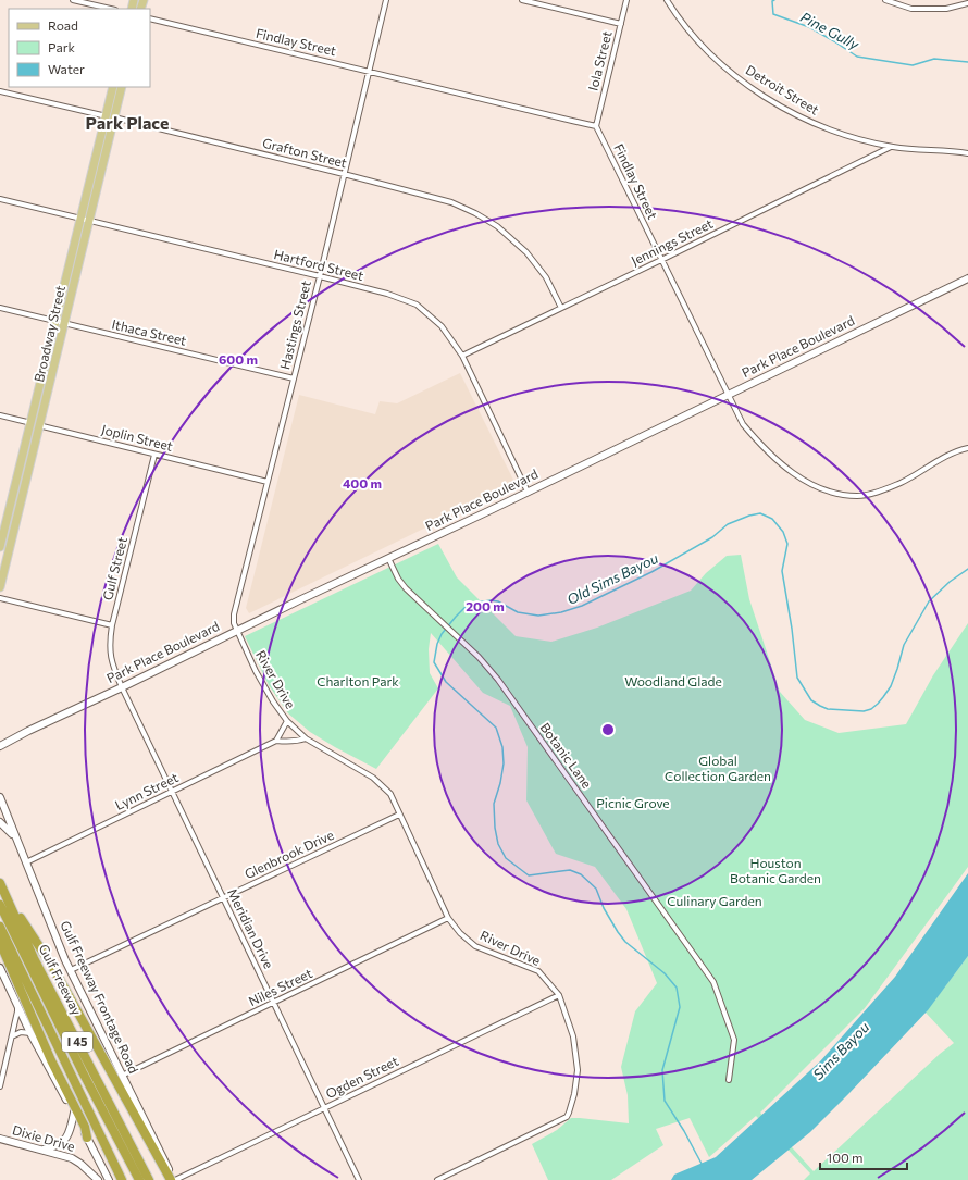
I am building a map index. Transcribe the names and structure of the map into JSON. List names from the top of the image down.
{
  "streets": {
    "highway": ["Gulf Freeway", "I 45"],
    "main road": ["Broadway Street"],
    "street": [
      "Findlay Street",
      "Iola Street",
      "Detroit Street",
      "Grafton Street",
      "Jennings Street",
      "Hartford Street",
      "Hastings Street",
      "Ithaca Street",
      "Park Place Boulevard",
      "Joplin Street",
      "Gulf Street",
      "River Drive",
      "Botanic Lane",
      "Lynn Street",
      "Glenbrook Drive",
      "Meridian Drive",
      "Niles Street",
      "Gulf Freeway Frontage Road",
      "Ogden Street",
      "Dixie Drive"
    ]
  },
  "crossings": [
    ["Findlay Street", "Iola Street"],
    ["Findlay Street", "Jennings Street"],
    ["Findlay Street", "Hastings Street"],
    ["Findlay Street", "Park Place Boulevard"],
    ["Detroit Street", "Jennings Street"],
    ["Grafton Street", "Jennings Street"],
    ["Grafton Street", "Hastings Street"],
    ["Grafton Street", "Broadway Street"],
    ["Jennings Street", "Hartford Street"],
    ["Hartford Street", "Hastings Street"],
    ["Hartford Street", "Broadway Street"],
    ["Hartford Street", "Park Place Boulevard"],
    ["Hastings Street", "Ithaca Street"],
    ["Hastings Street", "Park Place Boulevard"],
    ["Hastings Street", "Joplin Street"],
    ["Hastings Street", "River Drive"],
    ["Ithaca Street", "Broadway Street"],
    ["Broadway Street", "Joplin Street"],
    ["Park Place Boulevard", "Gulf Street"],
    ["Park Place Boulevard", "River Drive"],
    ["Park Place Boulevard", "Botanic Lane"],
    ["Park Place Boulevard", "Meridian Drive"],
    ["Joplin Street", "Gulf Street"],
    ["Gulf Street", "Meridian Drive"],
    ["River Drive", "Lynn Street"],
    ["River Drive", "Glenbrook Drive"],
    ["River Drive", "Niles Street"],
    ["River Drive", "Ogden Street"],
    ["Lynn Street", "Meridian Drive"],
    ["Lynn Street", "Gulf Freeway Frontage Road"],
    ["Glenbrook Drive", "Meridian Drive"],
    ["Glenbrook Drive", "Gulf Freeway Frontage Road"],
    ["Meridian Drive", "Niles Street"],
    ["Meridian Drive", "Ogden Street"],
    ["Niles Street", "Gulf Freeway Frontage Road"],
    ["Gulf Freeway Frontage Road", "Ogden Street"]
  ],
  "districts": ["Park Place"],
  "water": ["Pine Gully", "Old Sims Bayou", "Sims Bayou"],
  "parks": [
    "Charlton Park",
    "Woodland Glade",
    "Global Collection Garden",
    "Picnic Grove",
    "Houston Botanic Garden",
    "Culinary Garden"
  ],
  "legend": ["Road", "Park", "Water"],
  "scale_bar": "100 m",
  "rings": ["600 m", "400 m", "200 m"]
}
